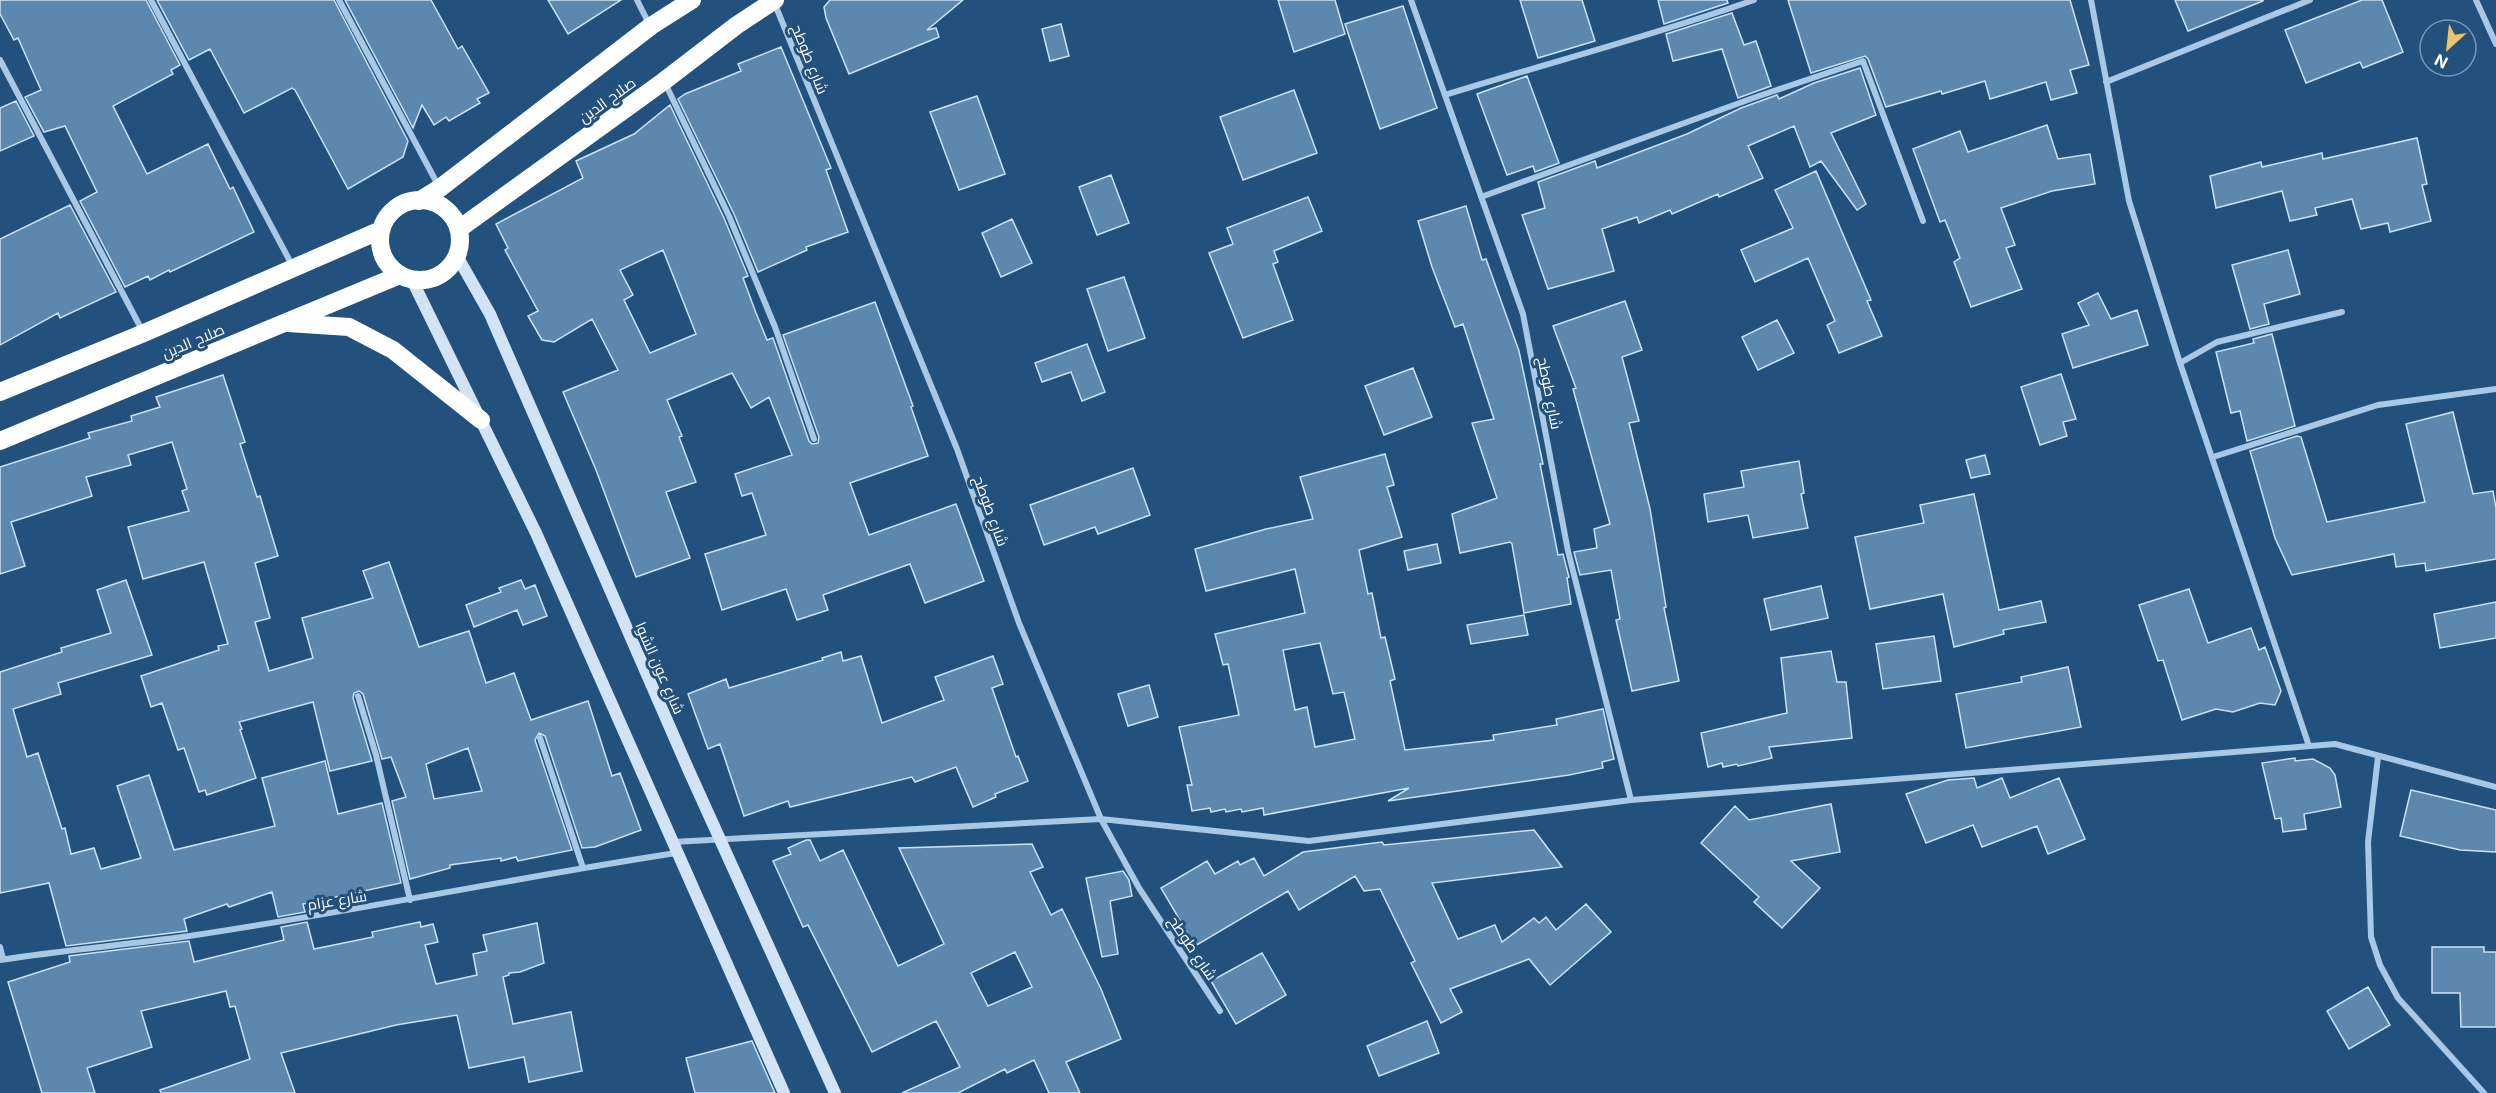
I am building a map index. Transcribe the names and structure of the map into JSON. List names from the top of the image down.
{
  "streets": {
    "highway": ["صلاح الدين"],
    "main road": ["شارع عون الشوا"],
    "street": ["شارع طوطح", "شارع عزام"]
  },
  "crossings": [
    ["شارع طوطح", "صلاح الدين"],
    ["شارع طوطح", "شارع عزام"],
    ["صلاح الدين", "شارع عون الشوا"],
    ["شارع عون الشوا", "شارع عزام"]
  ],
  "north": "bottom left"
}
